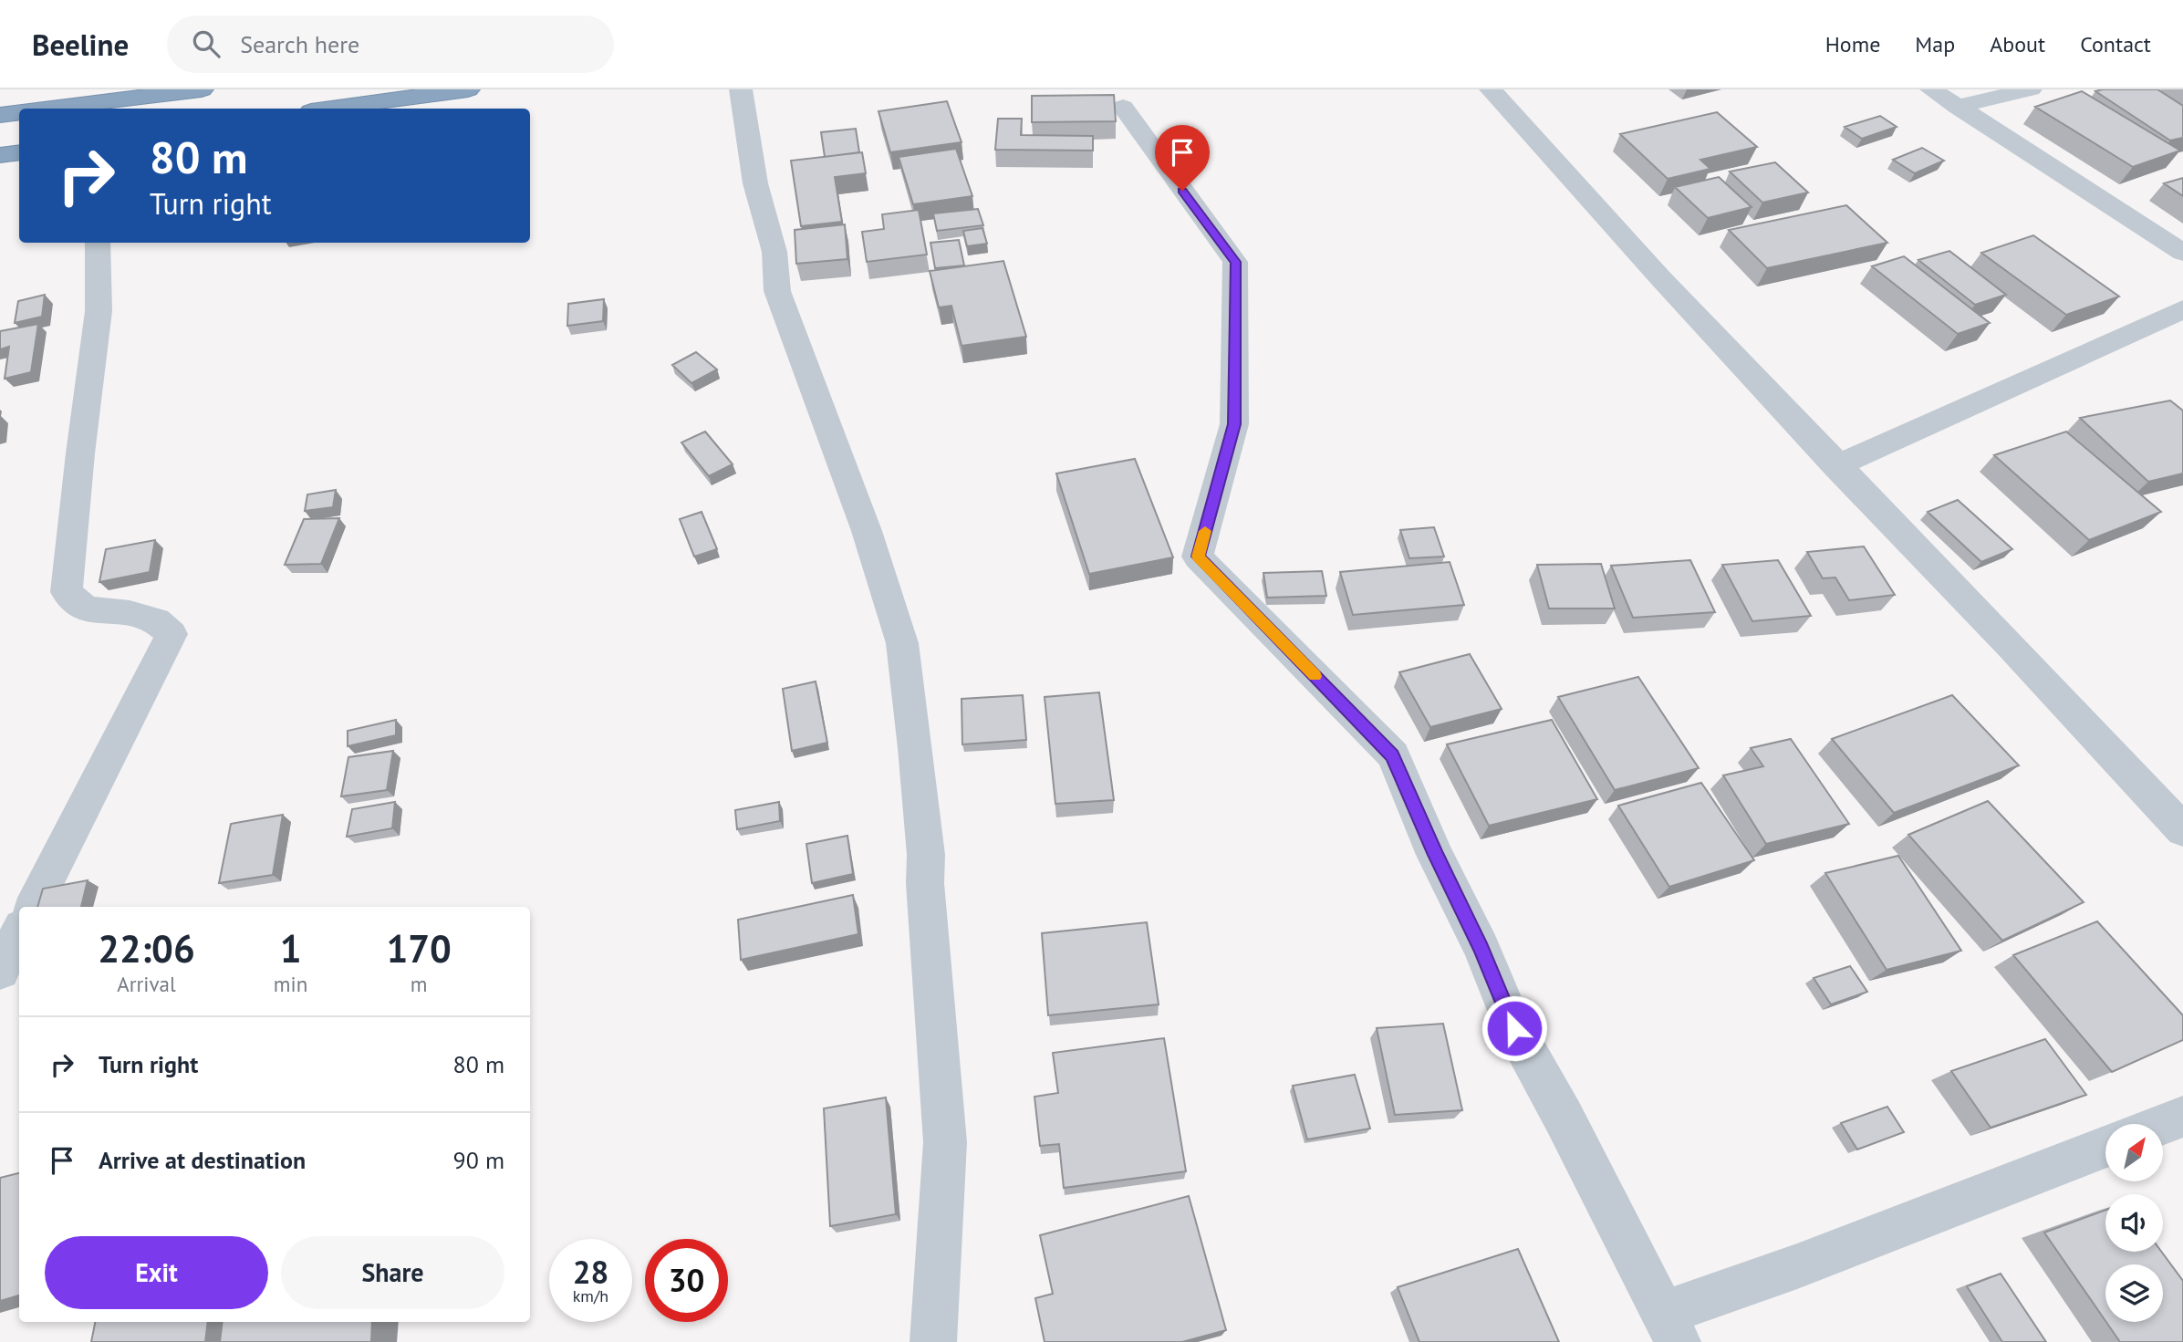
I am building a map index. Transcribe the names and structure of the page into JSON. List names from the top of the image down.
{
  "north": "top right",
  "page": {
    "header": "Beeline",
    "search": "Search here",
    "nav": [
      "Home",
      "Map",
      "About",
      "Contact"
    ],
    "turn": ["80 m", "Turn right"],
    "eta": [
      "22:06",
      "Arrival",
      "1",
      "min",
      "170",
      "m"
    ],
    "list": [
      {
        "name": "Turn right",
        "value": "80 m"
      },
      {
        "name": "Arrive at destination",
        "value": "90 m"
      }
    ],
    "buttons": ["Exit", "Share"],
    "speed": "28 km/h",
    "limit": "30"
  }
}
